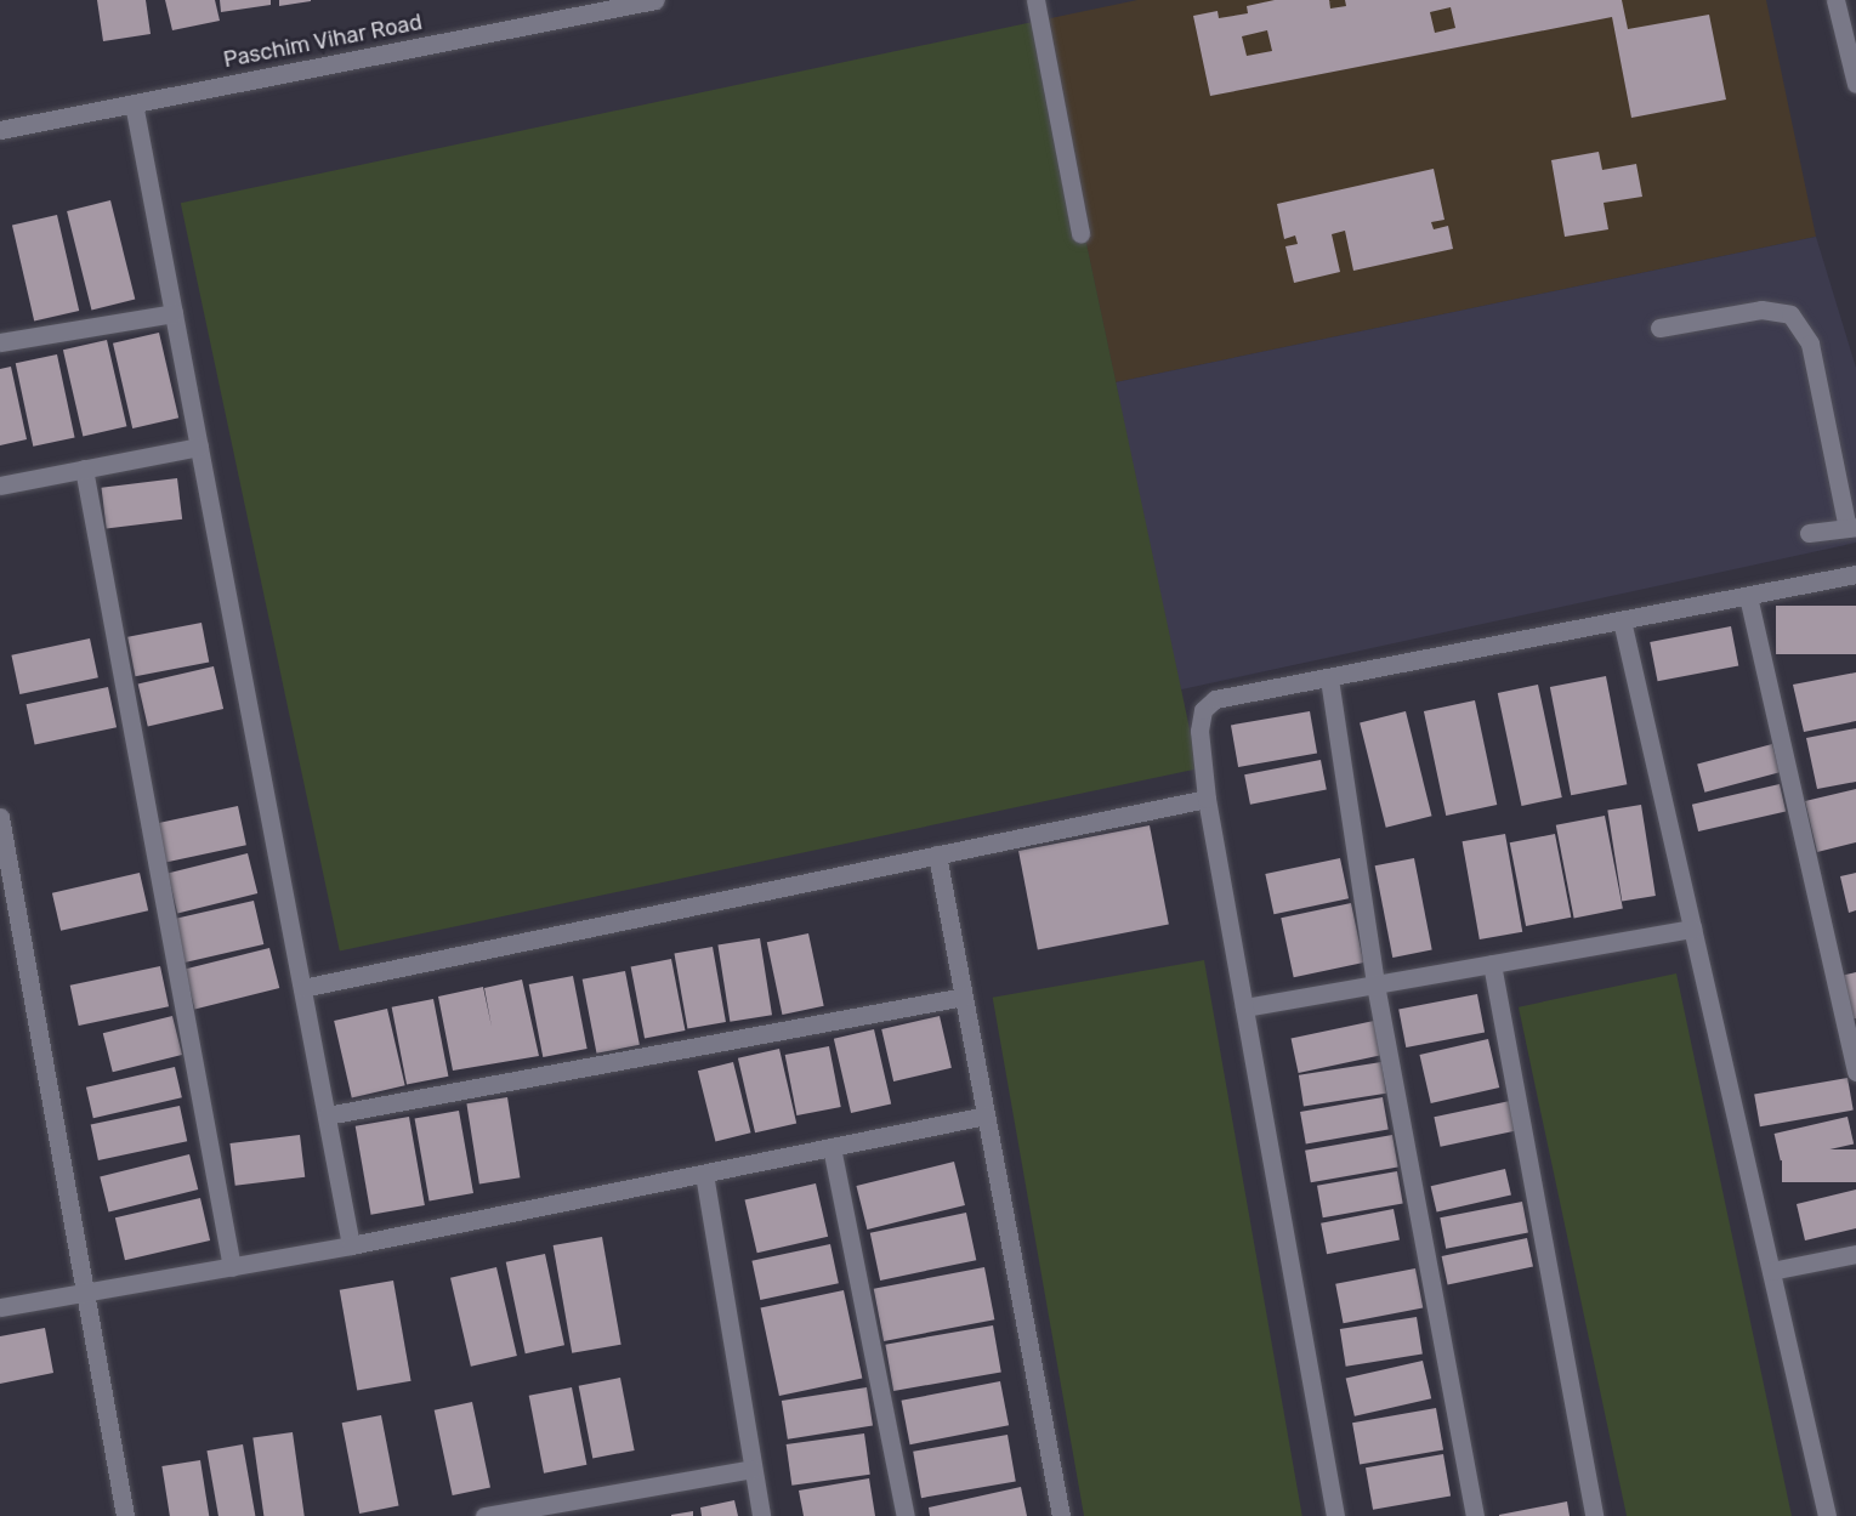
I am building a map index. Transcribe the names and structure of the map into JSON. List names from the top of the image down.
{
  "streets": {
    "street": ["Paschim Vihar Road"]
  }
}
